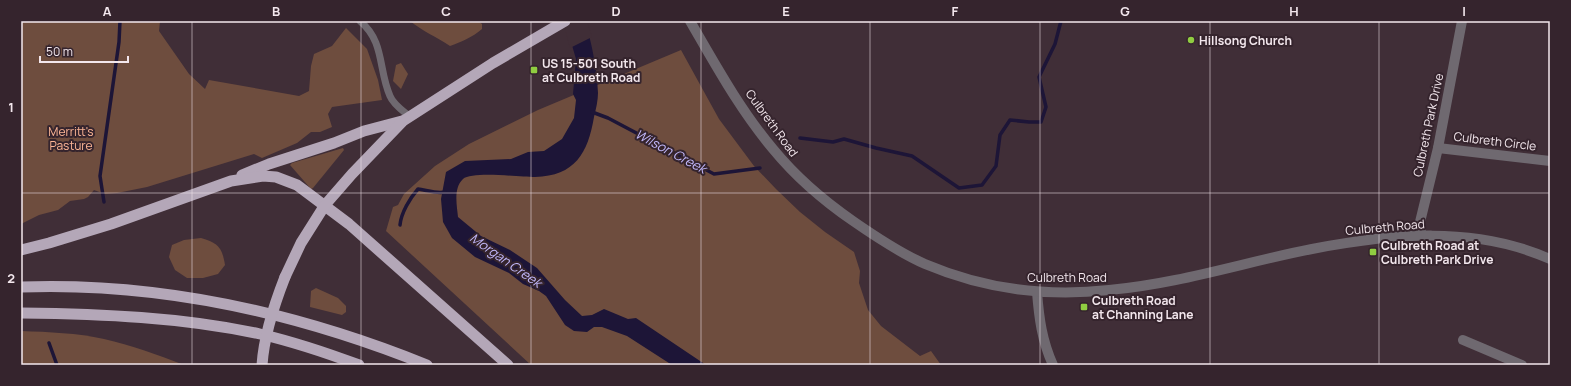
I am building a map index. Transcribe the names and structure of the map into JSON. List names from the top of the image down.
{
  "streets": {
    "street": ["Culbreth Road", "Culbreth Park Drive", "Culbreth Circle"]
  },
  "crossings": [
    ["Culbreth Road", "Culbreth Park Drive"],
    ["Culbreth Park Drive", "Culbreth Circle"]
  ],
  "water": ["Wilson Creek", "Morgan Creek"],
  "parks": ["Merritt's Pasture"],
  "places": {
    "other": ["Hillsong Church"],
    "transit": ["US 15-501 South at Culbreth Road", "Culbreth Road at Culbreth Park Drive", "Culbreth Road at Channing Lane"]
  },
  "scale_bar": "50 m",
  "grid": {
    "columns": [
      "A",
      "B",
      "C",
      "D",
      "E",
      "F",
      "G",
      "H",
      "I"
    ],
    "rows": ["1", "2"]
  }
}
